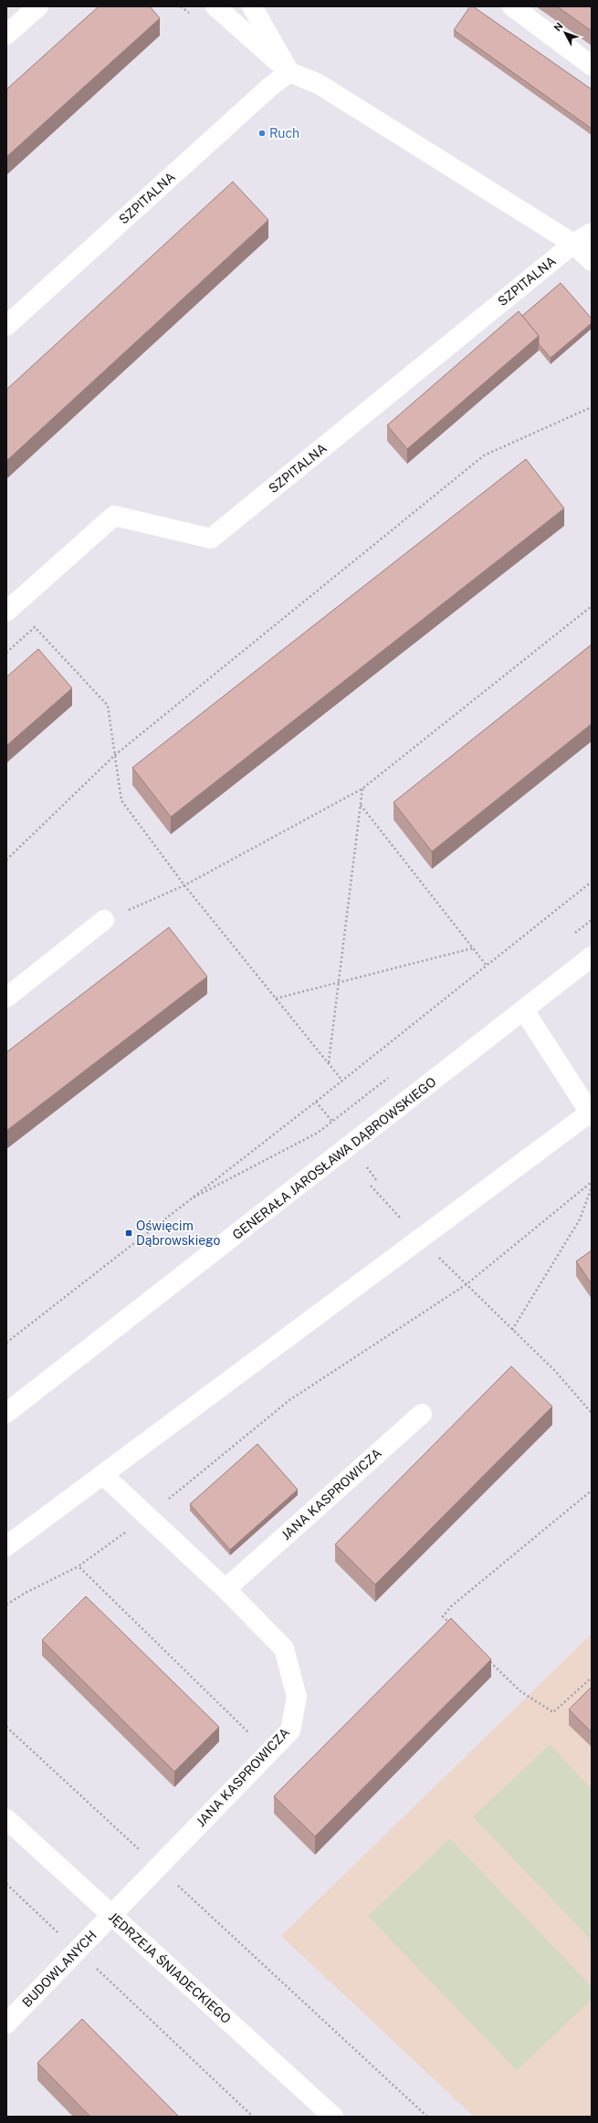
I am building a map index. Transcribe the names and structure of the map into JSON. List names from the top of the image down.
{
  "streets": {
    "street": [
      "SZPITALNA",
      "GENERAŁA JAROSŁAWA DĄBROWSKIEGO",
      "JANA KASPROWICZA",
      "JĘDRZEJA ŚNIADECKIEGO",
      "BUDOWLANYCH"
    ]
  },
  "crossings": [
    ["JANA KASPROWICZA", "JĘDRZEJA ŚNIADECKIEGO"],
    ["JANA KASPROWICZA", "BUDOWLANYCH"],
    ["JĘDRZEJA ŚNIADECKIEGO", "BUDOWLANYCH"]
  ],
  "places": {
    "other": ["Ruch"],
    "transit": ["Oświęcim Dąbrowskiego"]
  },
  "north": "top left"
}
